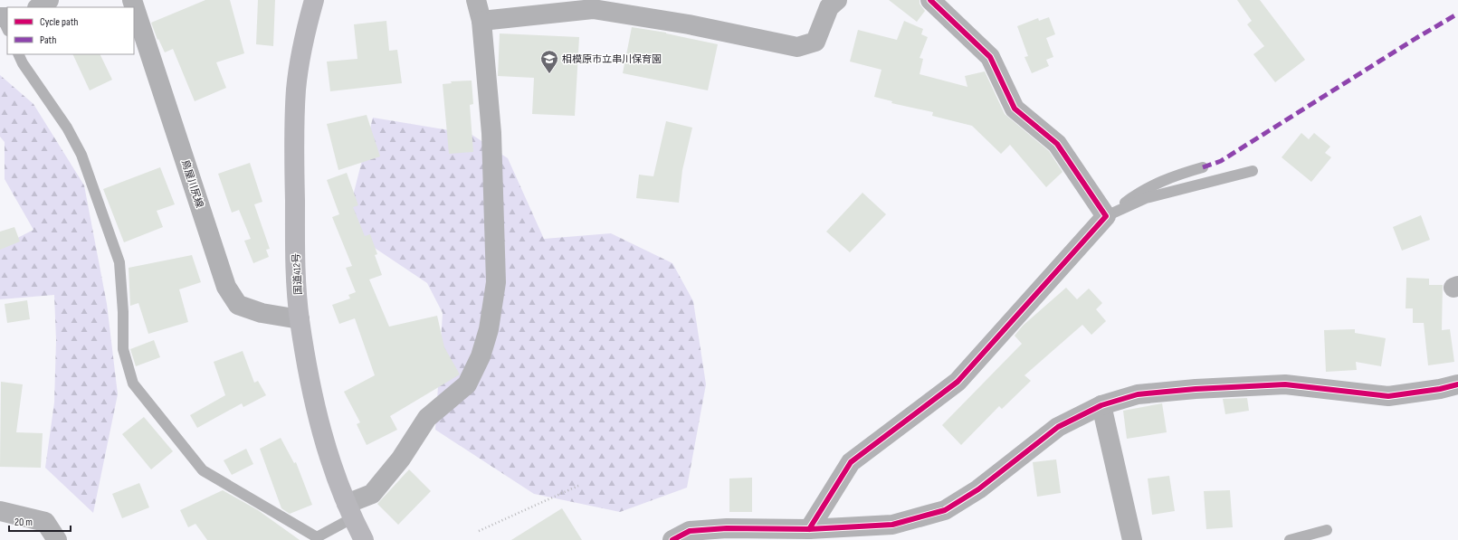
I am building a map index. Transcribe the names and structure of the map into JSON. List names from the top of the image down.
{
  "streets": {
    "highway": ["国道412号"],
    "main road": ["鳥屋川尻線"]
  },
  "crossings": [
    ["鳥屋川尻線", "国道412号"]
  ],
  "places": {
    "school or university": ["相模原市立串川保育園"]
  },
  "legend": ["Cycle path", "Path"],
  "scale_bar": "20 m"
}
